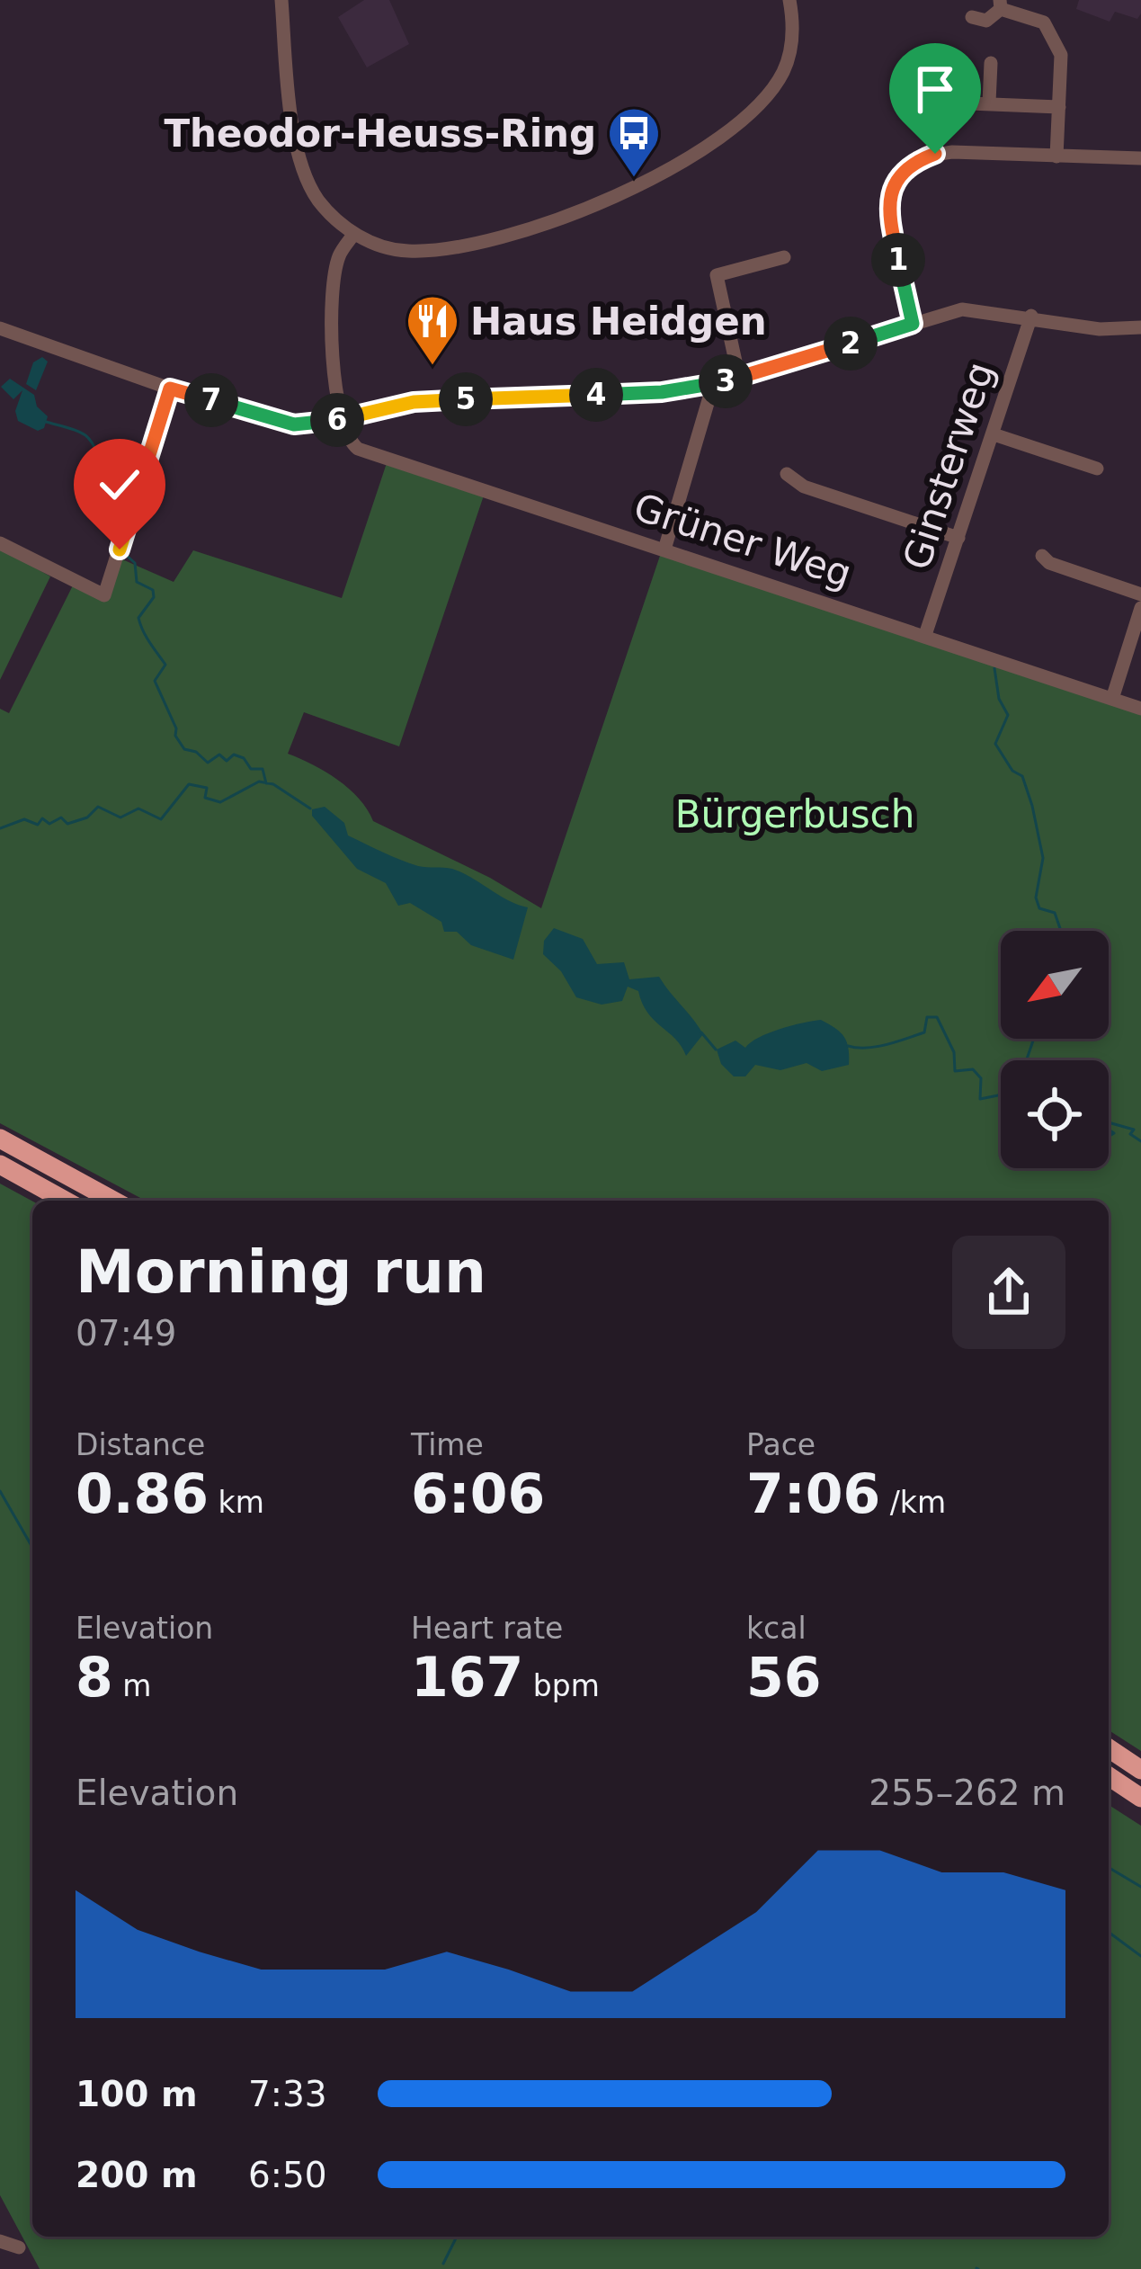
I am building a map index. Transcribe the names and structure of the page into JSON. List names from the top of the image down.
{
  "streets": {
    "street": ["Ginsterweg", "Grüner Weg"]
  },
  "crossings": [
    ["Ginsterweg", "Grüner Weg"]
  ],
  "parks": ["Bürgerbusch"],
  "places": {
    "bus stop": ["Theodor-Heuss-Ring"],
    "restaurant": ["Haus Heidgen"]
  },
  "north": "bottom left",
  "page": {
    "pins": [
      "1",
      "2",
      "3",
      "4",
      "5",
      "7",
      "6"
    ],
    "heading": ["Morning run", "07:49"],
    "stats": [
      ["Distance", "0.86 km"],
      ["Time", "6:06"],
      ["Pace", "7:06 /km"],
      ["Elevation", "8 m"],
      ["Heart rate", "167 bpm"],
      ["kcal", "56"]
    ],
    "chart": ["Elevation", "255–262 m"],
    "list": [
      {
        "name": "100 m",
        "note": "7:33"
      },
      {
        "name": "200 m",
        "note": "6:50"
      }
    ]
  }
}
